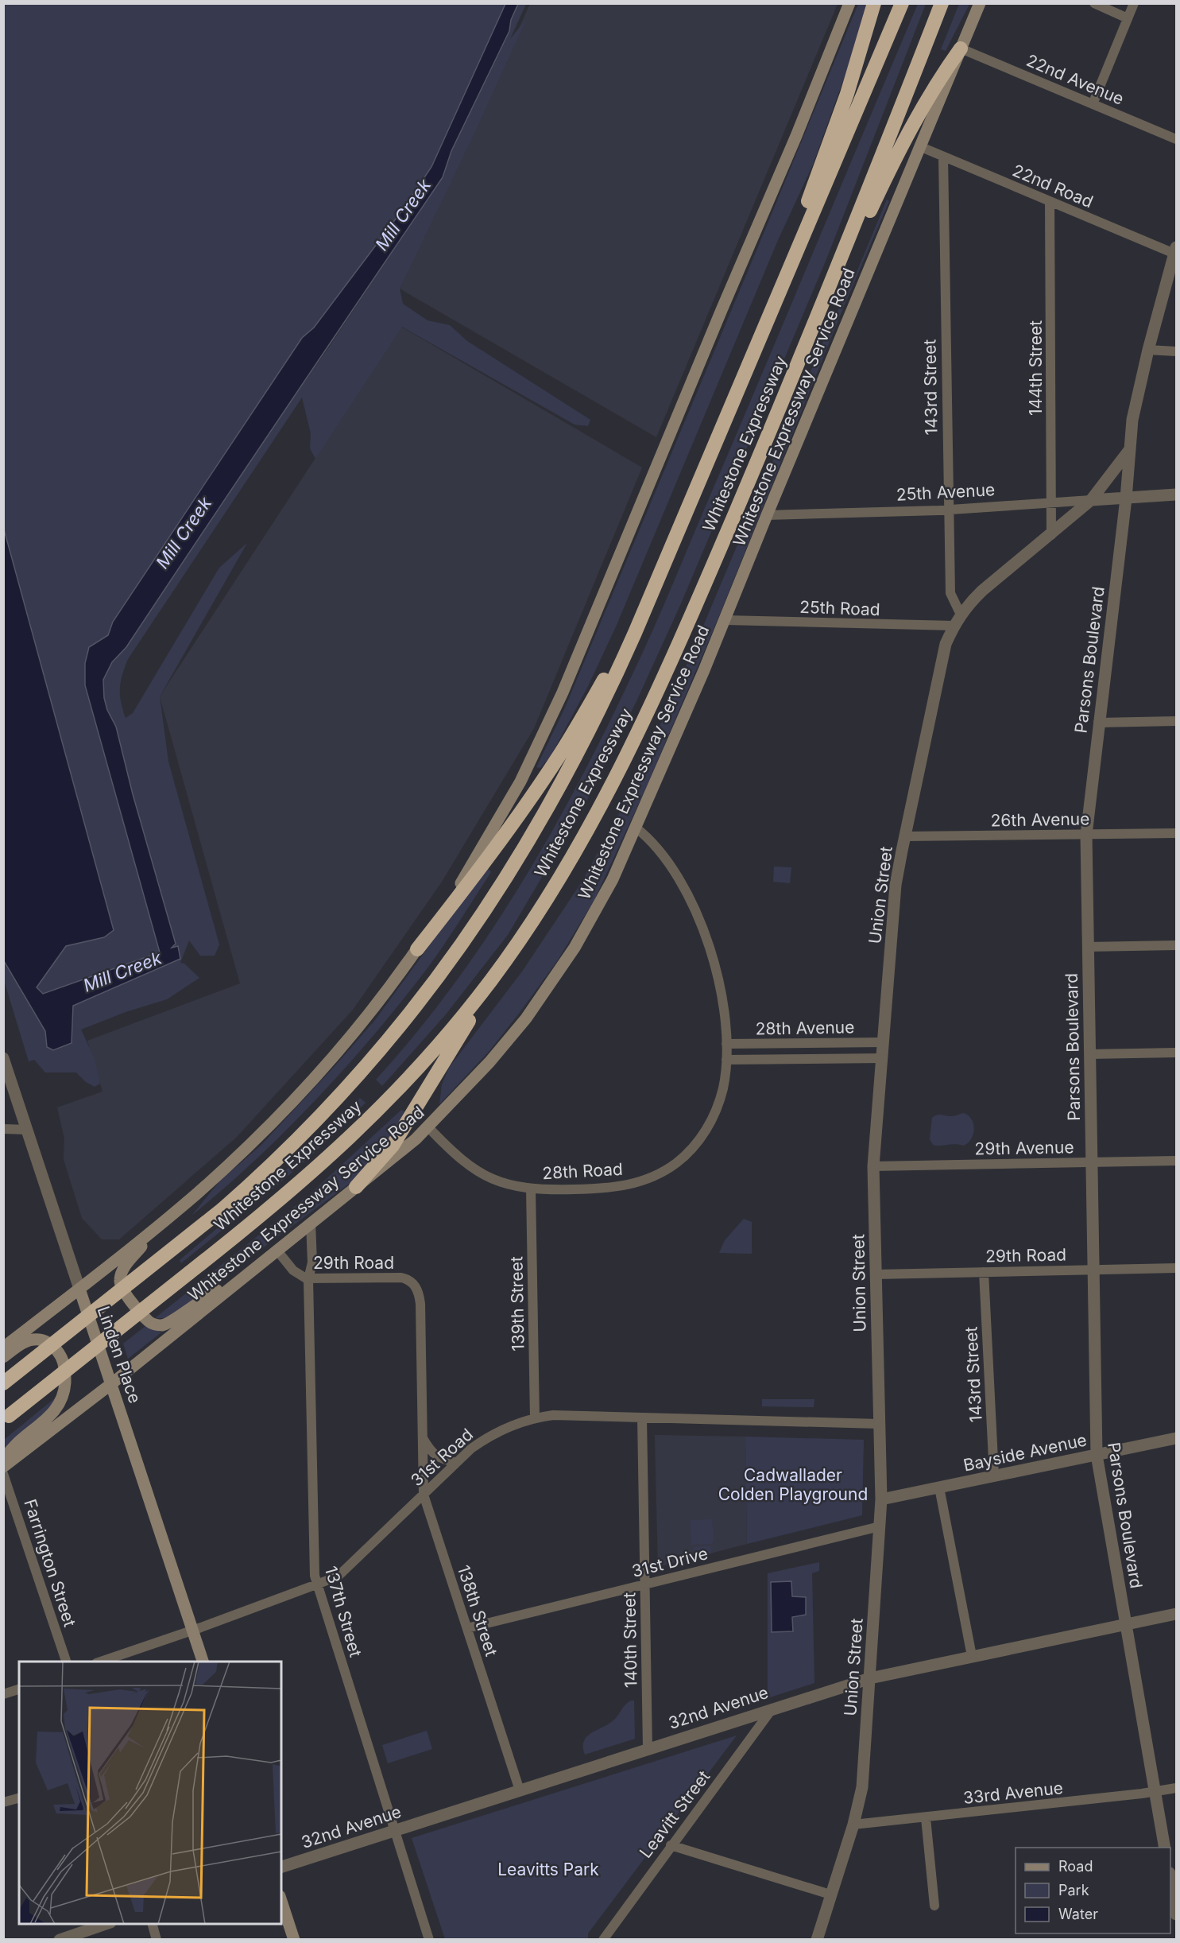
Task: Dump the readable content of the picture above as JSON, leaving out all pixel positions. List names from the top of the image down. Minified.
{"streets":{"highway":["Whitestone Expressway"],"main road":["Whitestone Expressway Service Road","Linden Place"],"street":["22nd Avenue","22nd Road","144th Street","143rd Street","25th Avenue","25th Road","Parsons Boulevard","26th Avenue","Union Street","28th Avenue","29th Avenue","28th Road","29th Road","139th Street","Bayside Avenue","31st Road","31st Drive","Farrington Street","138th Street","137th Street","140th Street","32nd Avenue","33rd Avenue","Leavitt Street"]},"crossings":[["22nd Avenue","Whitestone Expressway Service Road"],["22nd Road","144th Street"],["22nd Road","143rd Street"],["22nd Road","Whitestone Expressway Service Road"],["22nd Road","Parsons Boulevard"],["144th Street","25th Avenue"],["144th Street","Union Street"],["143rd Street","25th Avenue"],["143rd Street","Union Street"],["143rd Street","29th Road"],["143rd Street","Bayside Avenue"],["Whitestone Expressway Service Road","25th Avenue"],["Whitestone Expressway Service Road","25th Road"],["Whitestone Expressway Service Road","28th Road"],["Whitestone Expressway Service Road","29th Road"],["Whitestone Expressway Service Road","Linden Place"],["Whitestone Expressway Service Road","137th Street"],["25th Avenue","Parsons Boulevard"],["25th Avenue","Union Street"],["25th Road","Union Street"],["Parsons Boulevard","26th Avenue"],["Parsons Boulevard","Union Street"],["Parsons Boulevard","29th Avenue"],["Parsons Boulevard","29th Road"],["Parsons Boulevard","Bayside Avenue"],["Parsons Boulevard","32nd Avenue"],["Parsons Boulevard","33rd Avenue"],["26th Avenue","Union Street"],["Union Street","28th Avenue"],["Union Street","29th Avenue"],["Union Street","29th Road"],["Union Street","Bayside Avenue"],["Union Street","31st Road"],["Union Street","31st Drive"],["Union Street","32nd Avenue"],["Union Street","33rd Avenue"],["28th Avenue","28th Road"],["28th Road","139th Street"],["29th Road","138th Street"],["29th Road","137th Street"],["139th Street","31st Road"],["Linden Place","31st Road"],["31st Road","138th Street"],["31st Road","137th Street"],["31st Road","140th Street"],["31st Drive","138th Street"],["31st Drive","140th Street"],["138th Street","32nd Avenue"],["137th Street","32nd Avenue"],["140th Street","32nd Avenue"],["32nd Avenue","Leavitt Street"]],"water":["Mill Creek"],"parks":["Cadwallader Colden Playground","Leavitts Park"],"legend":["Road","Park","Water"]}
